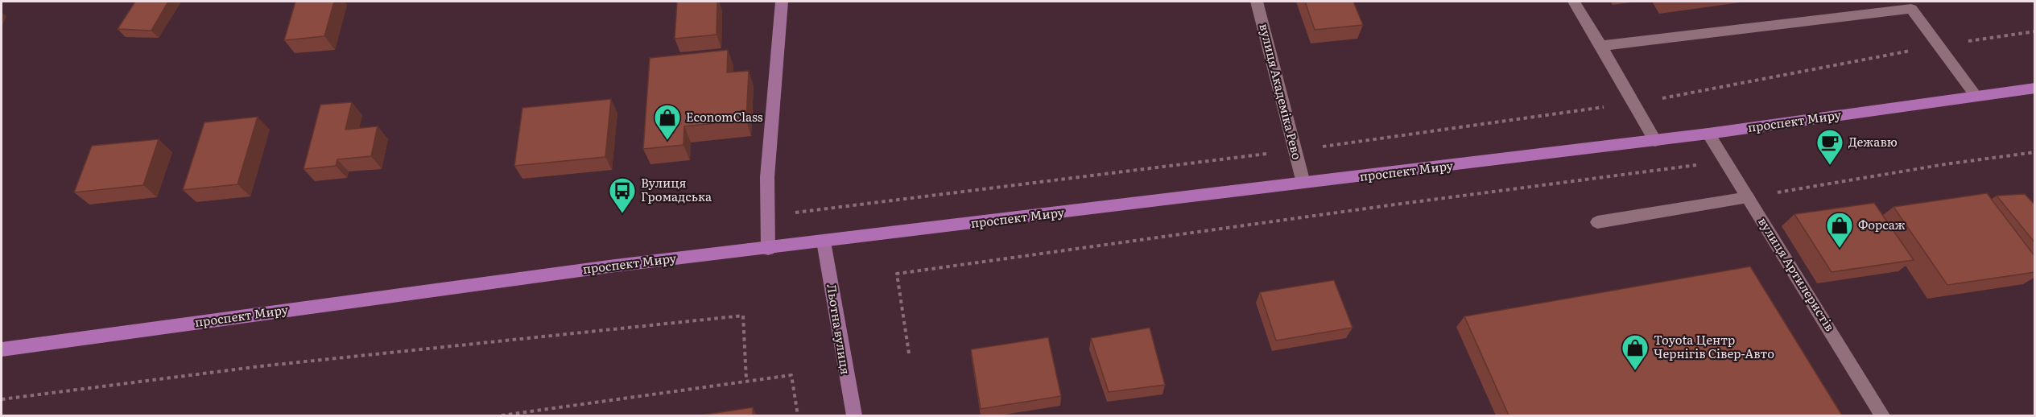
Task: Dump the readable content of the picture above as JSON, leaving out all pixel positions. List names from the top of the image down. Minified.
{"streets":{"main road":["проспект Миру"],"street":["вулиця Академіка Рево","вулиця Артилеристів","Льотна вулиця"]},"crossings":[["вулиця Академіка Рево","проспект Миру"],["проспект Миру","вулиця Артилеристів"],["проспект Миру","Льотна вулиця"]],"places":{"shop":["EconomClass","Форсаж","Toyota Центр Чернігів Сівер-Авто"],"cafe":["Дежавю"],"bus stop":["Вулиця Громадська"]}}
